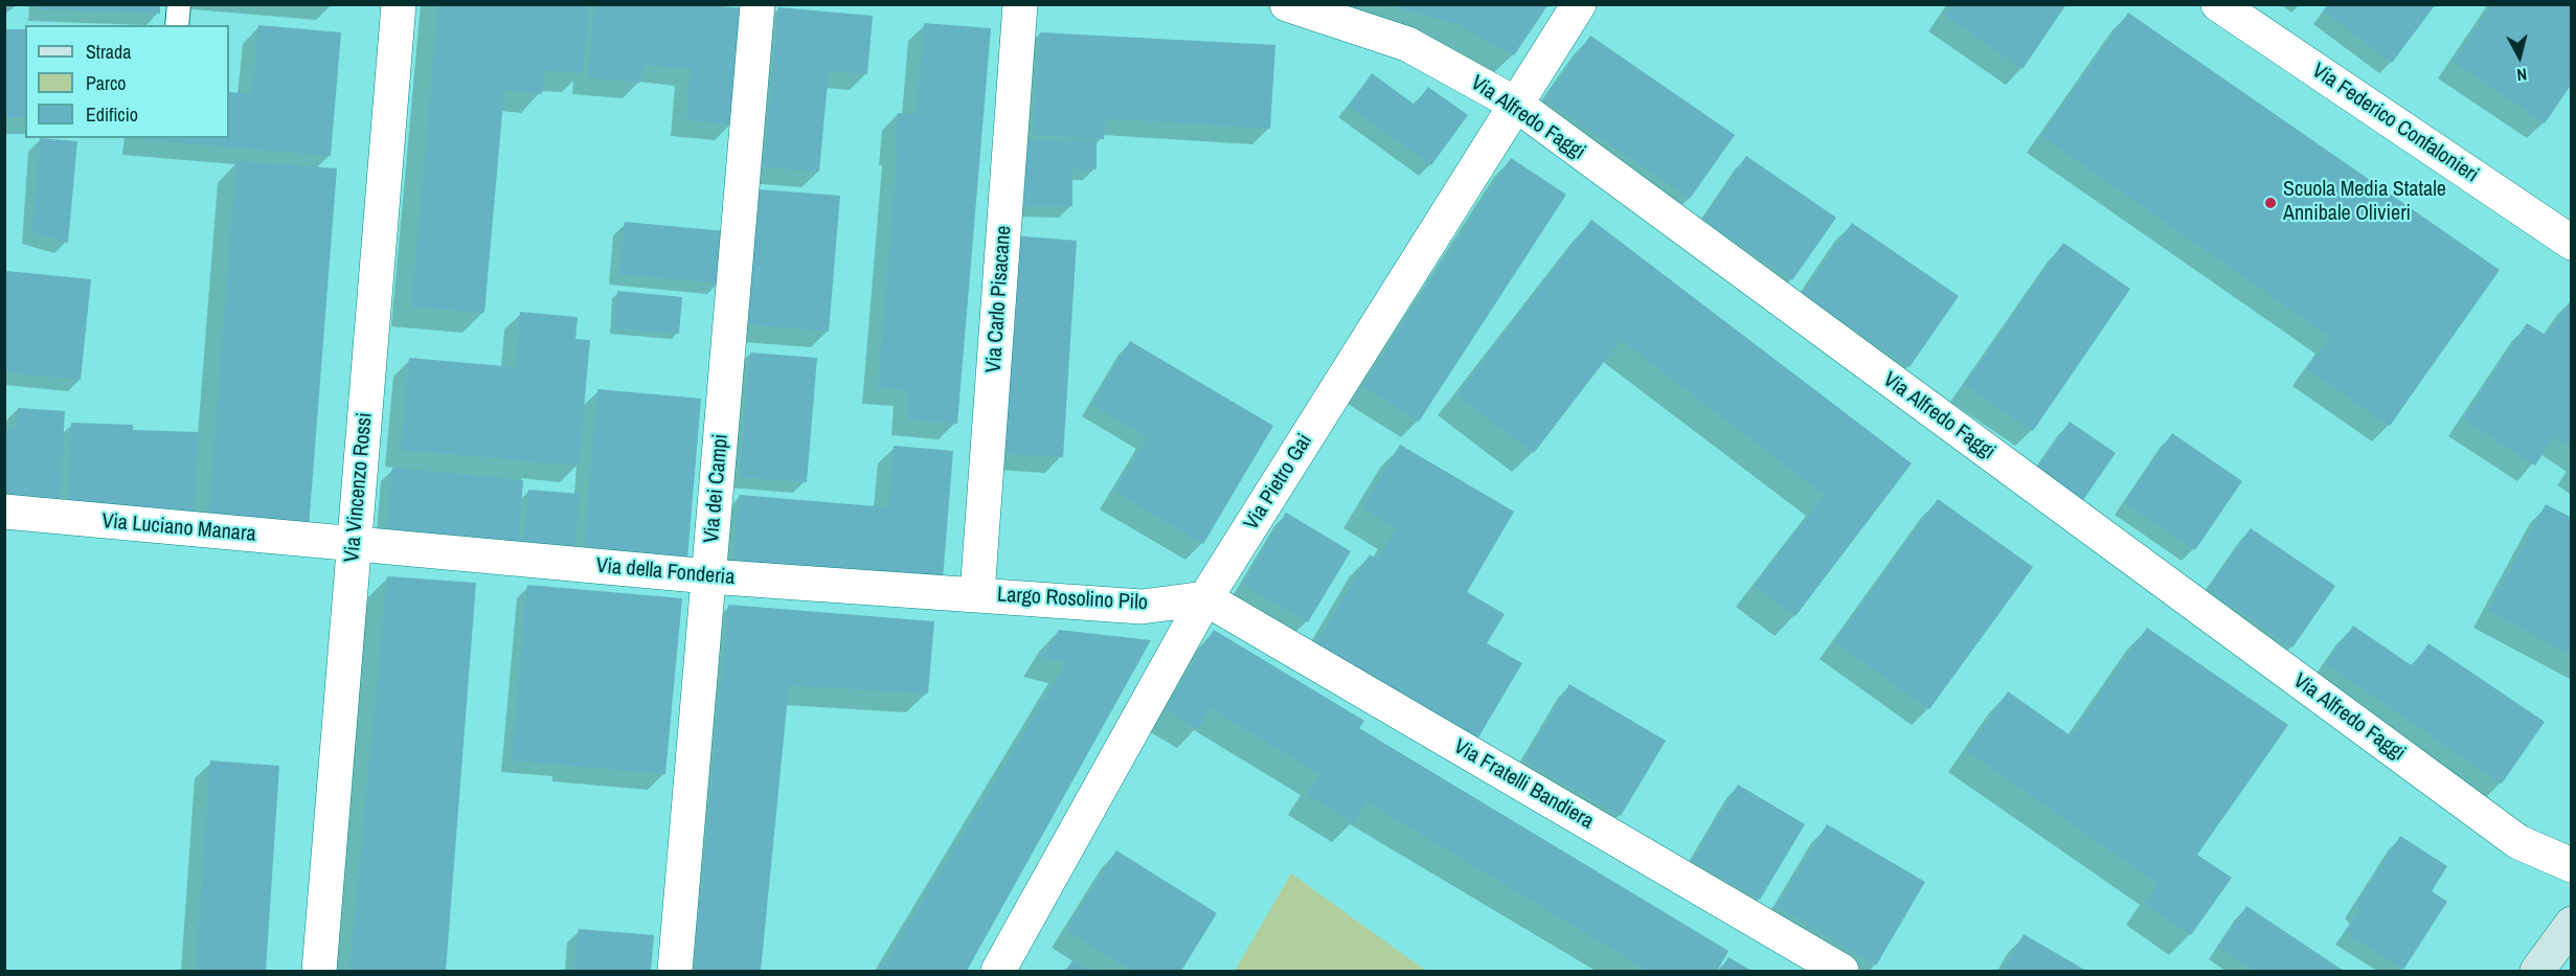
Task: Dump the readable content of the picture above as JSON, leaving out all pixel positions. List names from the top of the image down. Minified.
{"streets":{"street":["Via Alfredo Faggi","Via Federico Confalonieri","Via Carlo Pisacane","Via Pietro Gai","Via Vincenzo Rossi","Via dei Campi","Via Luciano Manara","Via della Fonderia","Largo Rosolino Pilo","Via Fratelli Bandiera"]},"crossings":[["Via Alfredo Faggi","Via Pietro Gai"],["Via Carlo Pisacane","Via della Fonderia"],["Via Carlo Pisacane","Largo Rosolino Pilo"],["Via Pietro Gai","Largo Rosolino Pilo"],["Via Pietro Gai","Via Fratelli Bandiera"],["Via Vincenzo Rossi","Via Luciano Manara"],["Via Vincenzo Rossi","Via della Fonderia"],["Via dei Campi","Via della Fonderia"],["Via Luciano Manara","Via della Fonderia"],["Via della Fonderia","Largo Rosolino Pilo"],["Largo Rosolino Pilo","Via Fratelli Bandiera"]],"places":["Scuola Media Statale Annibale Olivieri"],"legend":["Strada","Parco","Edificio"],"north":"bottom"}
